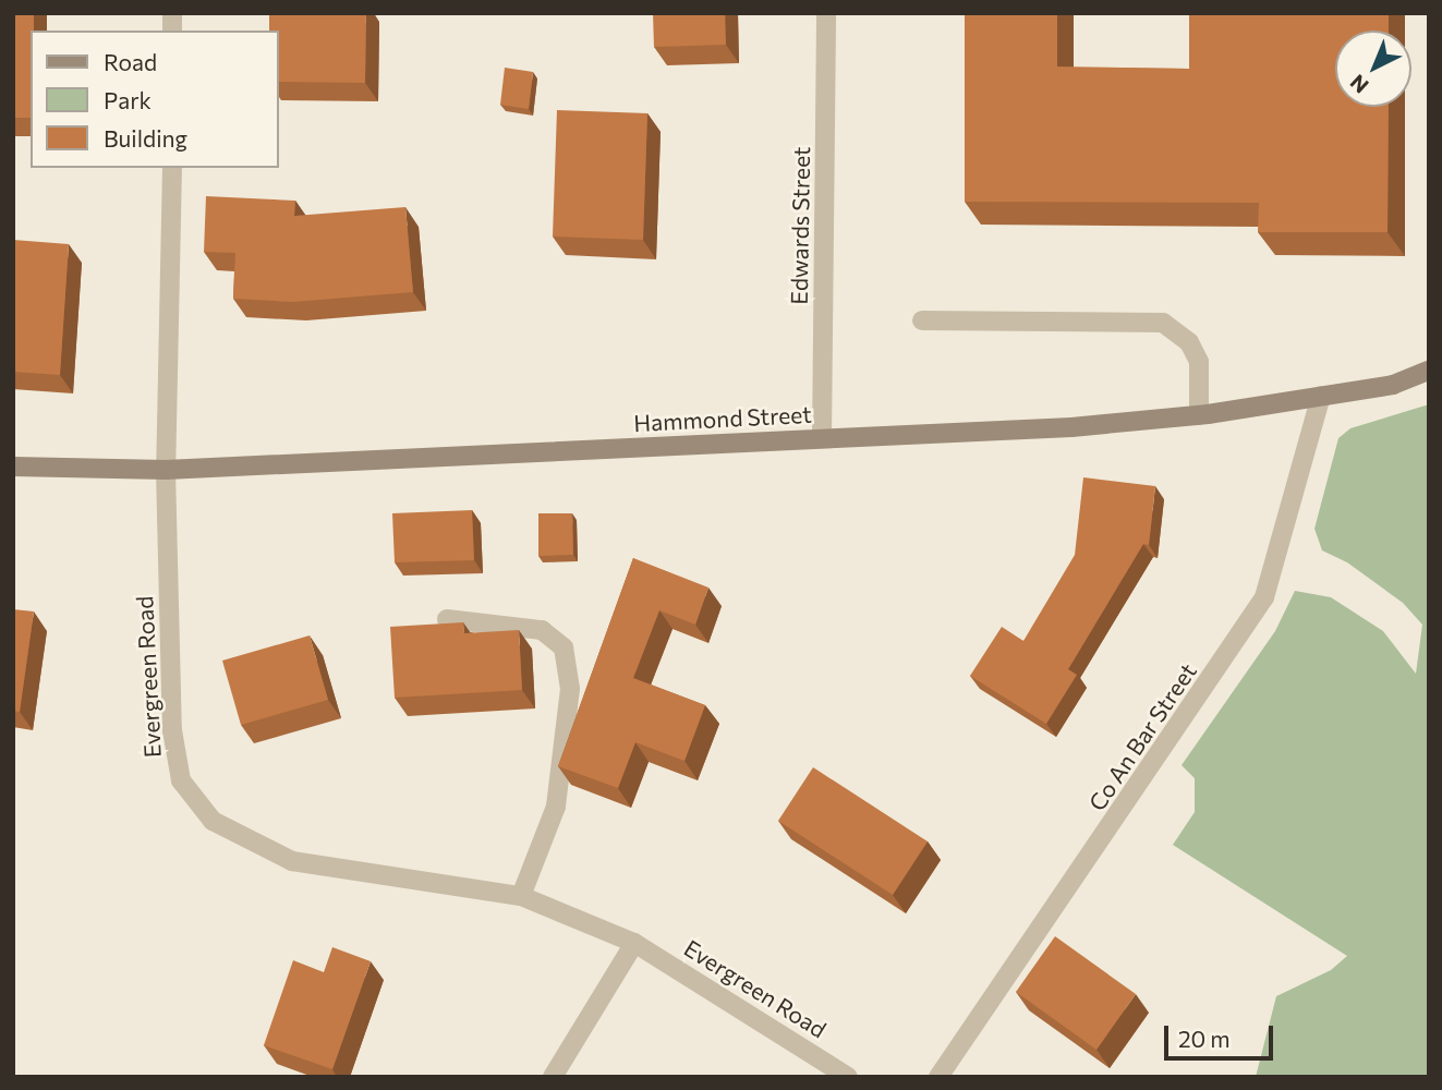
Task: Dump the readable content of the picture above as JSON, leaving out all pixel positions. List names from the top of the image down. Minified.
{"streets":{"street":["Edwards Street","Hammond Street","Evergreen Road","Co An Bar Street"]},"crossings":[["Edwards Street","Hammond Street"],["Hammond Street","Evergreen Road"],["Hammond Street","Co An Bar Street"]],"legend":["Road","Park","Building"],"scale_bar":"20 m","north":"bottom left"}
